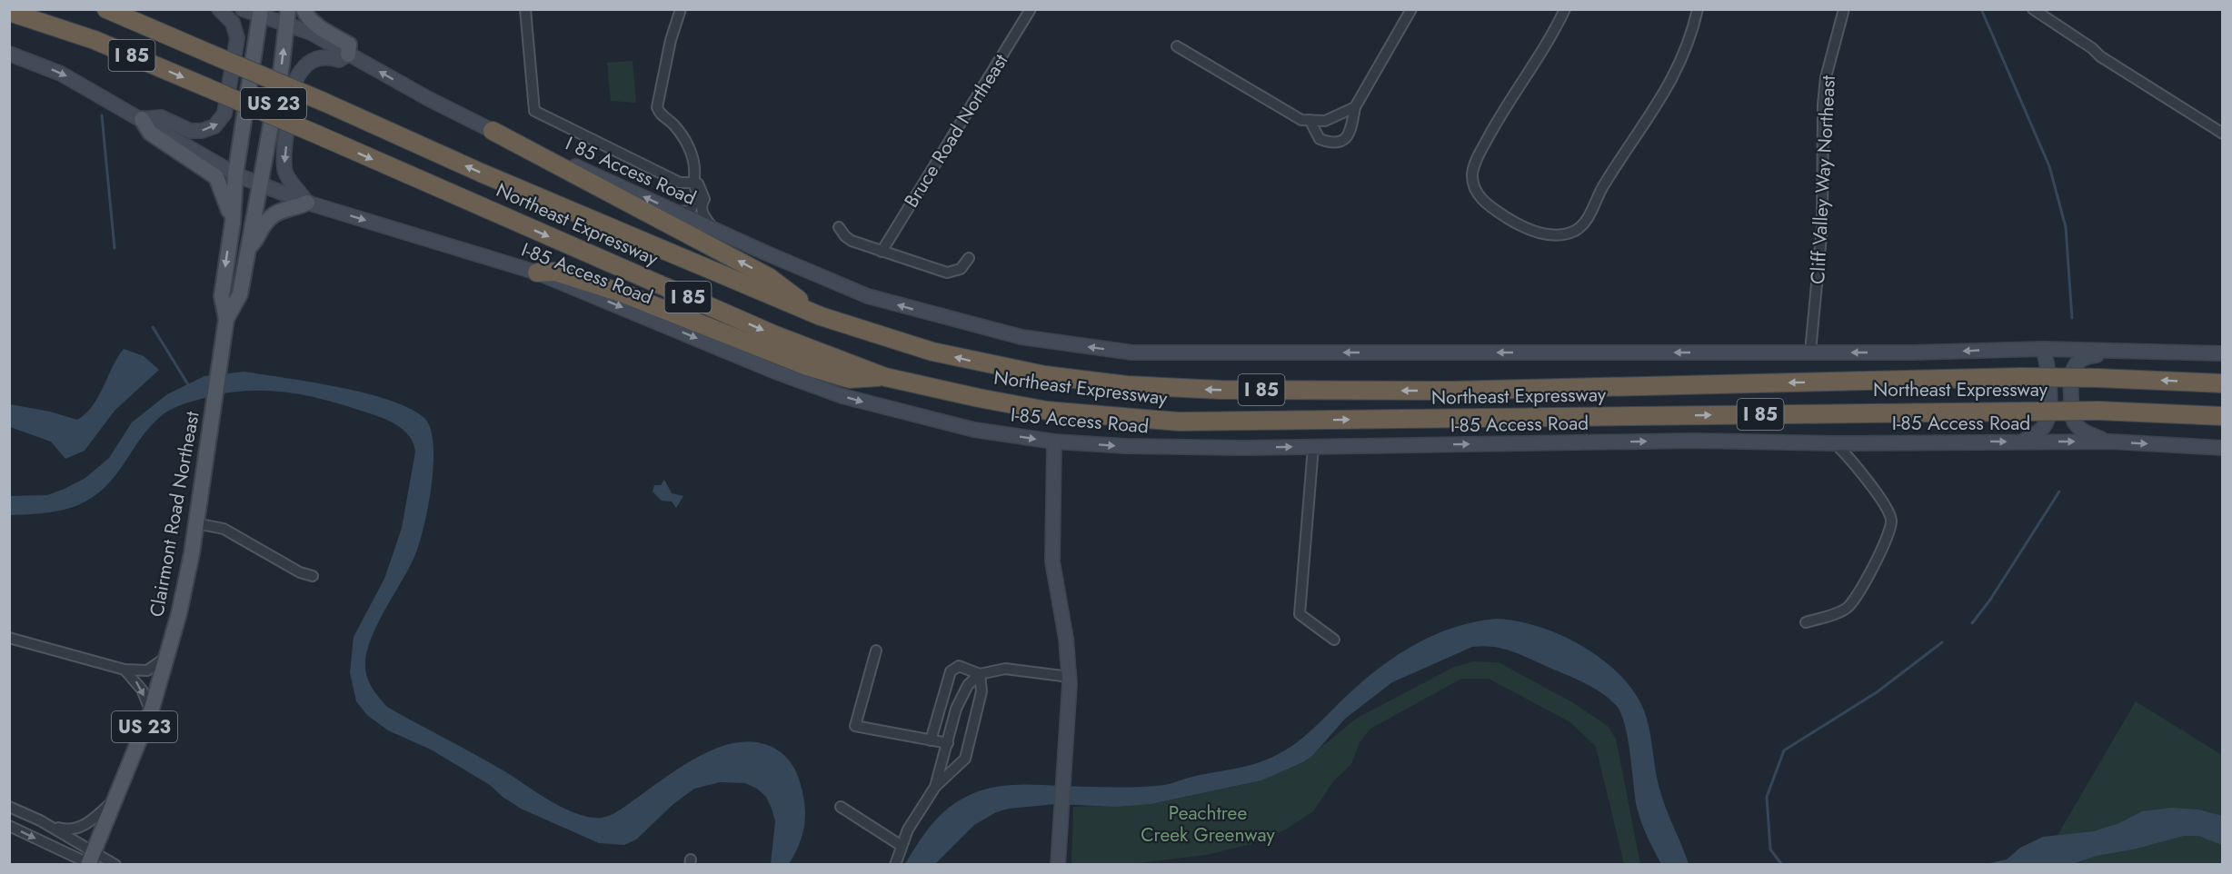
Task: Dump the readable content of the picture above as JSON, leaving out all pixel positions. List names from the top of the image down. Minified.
{"streets":{"highway":["I 85","Northeast Expressway"],"main road":["US 23","I 85 Access Road","I-85 Access Road","Clairmont Road Northeast"],"street":["Bruce Road Northeast","Cliff Valley Way Northeast"]},"crossings":[["I 85 Access Road","Cliff Valley Way Northeast"],["I-85 Access Road","Clairmont Road Northeast"]],"one_way":["I 85 Access Road","I-85 Access Road"],"parks":["Peachtree Creek Greenway"]}
